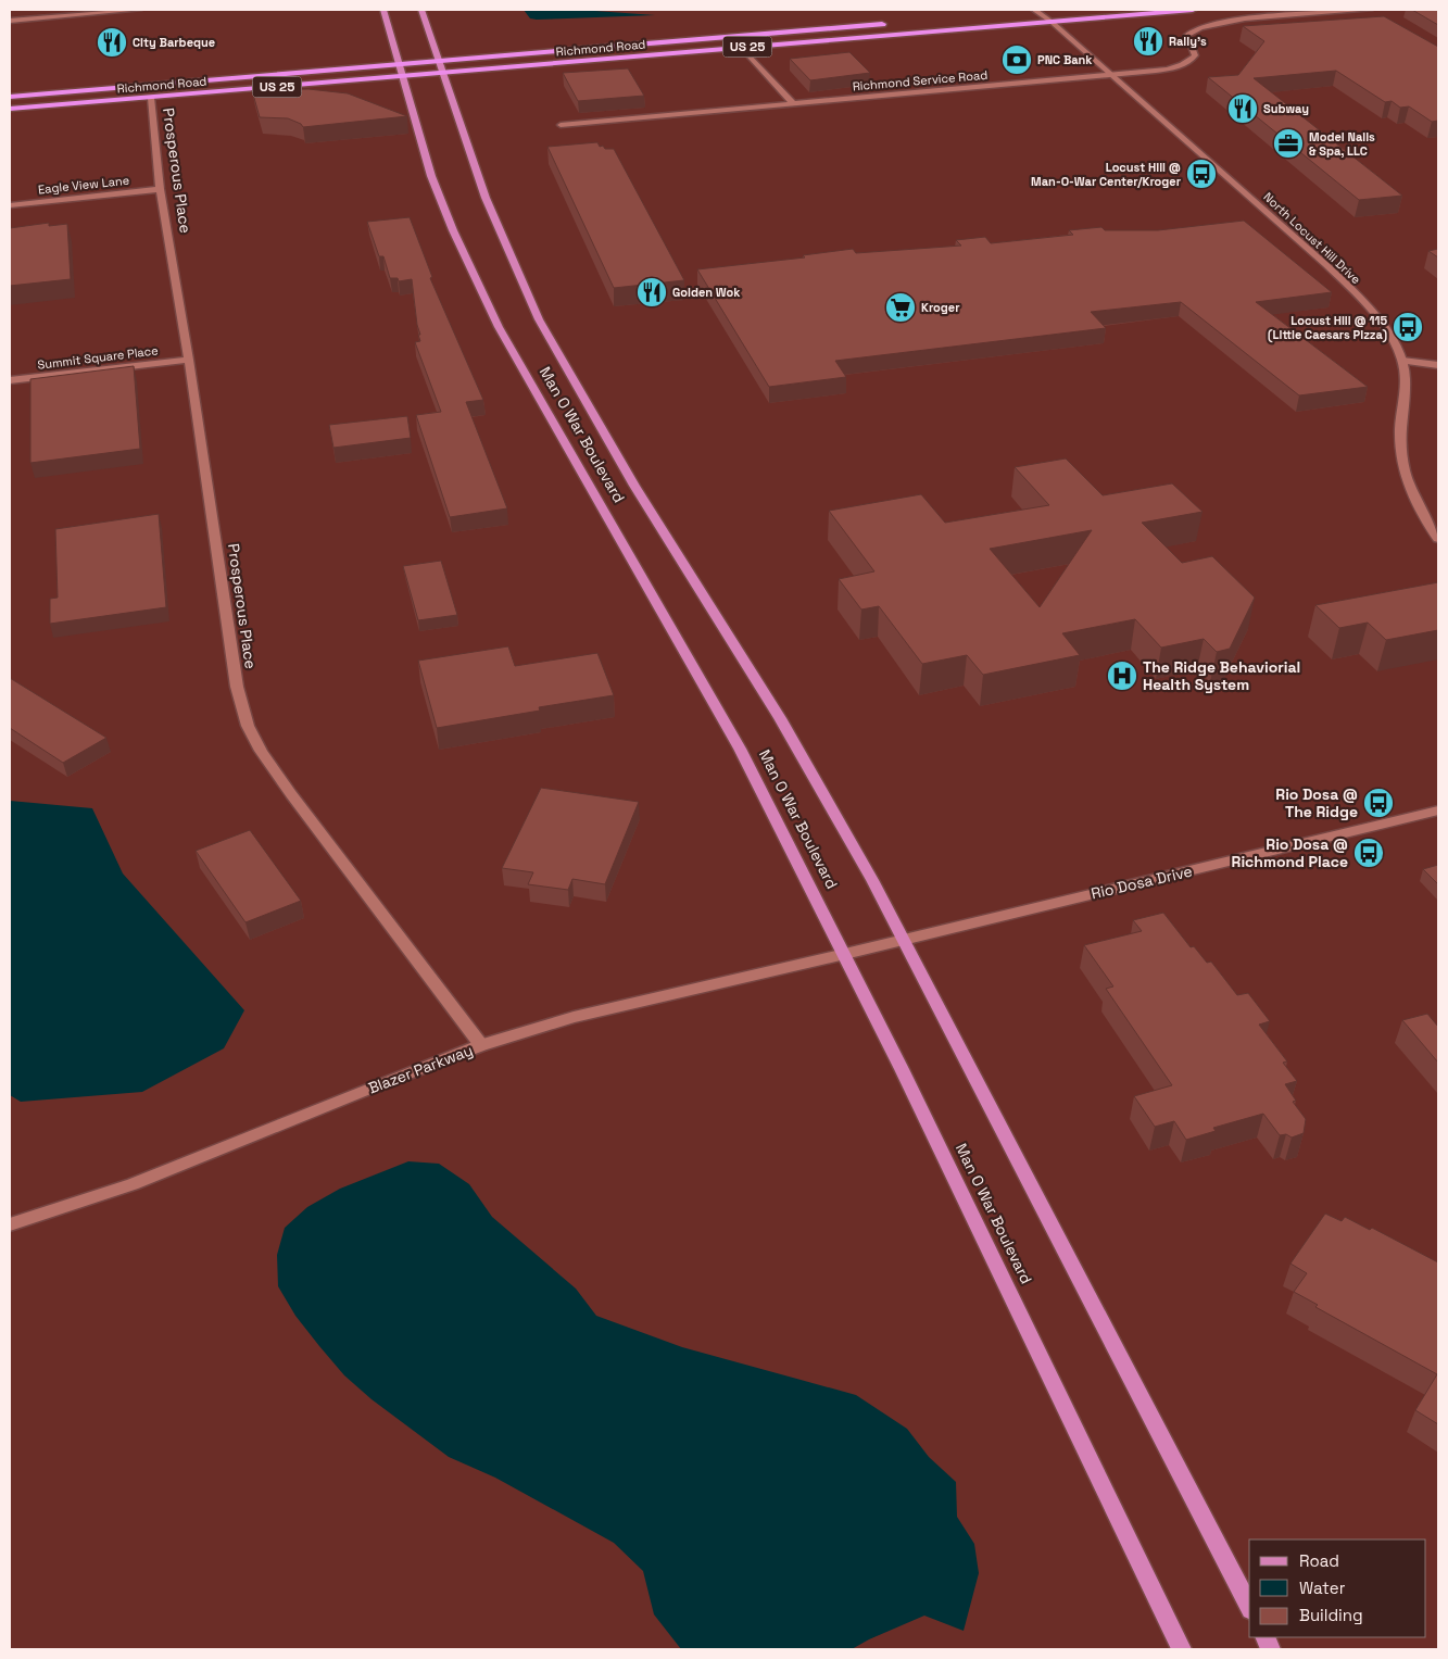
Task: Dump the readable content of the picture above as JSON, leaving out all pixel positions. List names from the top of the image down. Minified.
{"streets":{"highway":["US 25","Richmond Road"],"main road":["Man O War Boulevard"],"street":["Richmond Service Road","Prosperous Place","Eagle View Lane","North Locust Hill Drive","Summit Square Place","Rio Dosa Drive","Blazer Parkway"]},"crossings":[["Richmond Road","Prosperous Place"],["Richmond Road","North Locust Hill Drive"],["Richmond Road","Man O War Boulevard"],["Richmond Service Road","North Locust Hill Drive"],["Prosperous Place","Eagle View Lane"],["Prosperous Place","Summit Square Place"],["Prosperous Place","Blazer Parkway"],["Man O War Boulevard","Rio Dosa Drive"],["Man O War Boulevard","Blazer Parkway"],["Rio Dosa Drive","Blazer Parkway"]],"places":{"restaurant":["Rally's","City Barbeque","Subway","Golden Wok"],"bank":["PNC Bank"],"office":["Model Nails & Spa, LLC"],"bus stop":["Locust Hill @ Man-O-War Center/Kroger","Locust Hill @ 115 (Little Caesars Pizza)","Rio Dosa @ The Ridge","Rio Dosa @ Richmond Place"],"supermarket":["Kroger"],"hospital":["The Ridge Behaviorial Health System"]},"legend":["Road","Water","Building"]}
